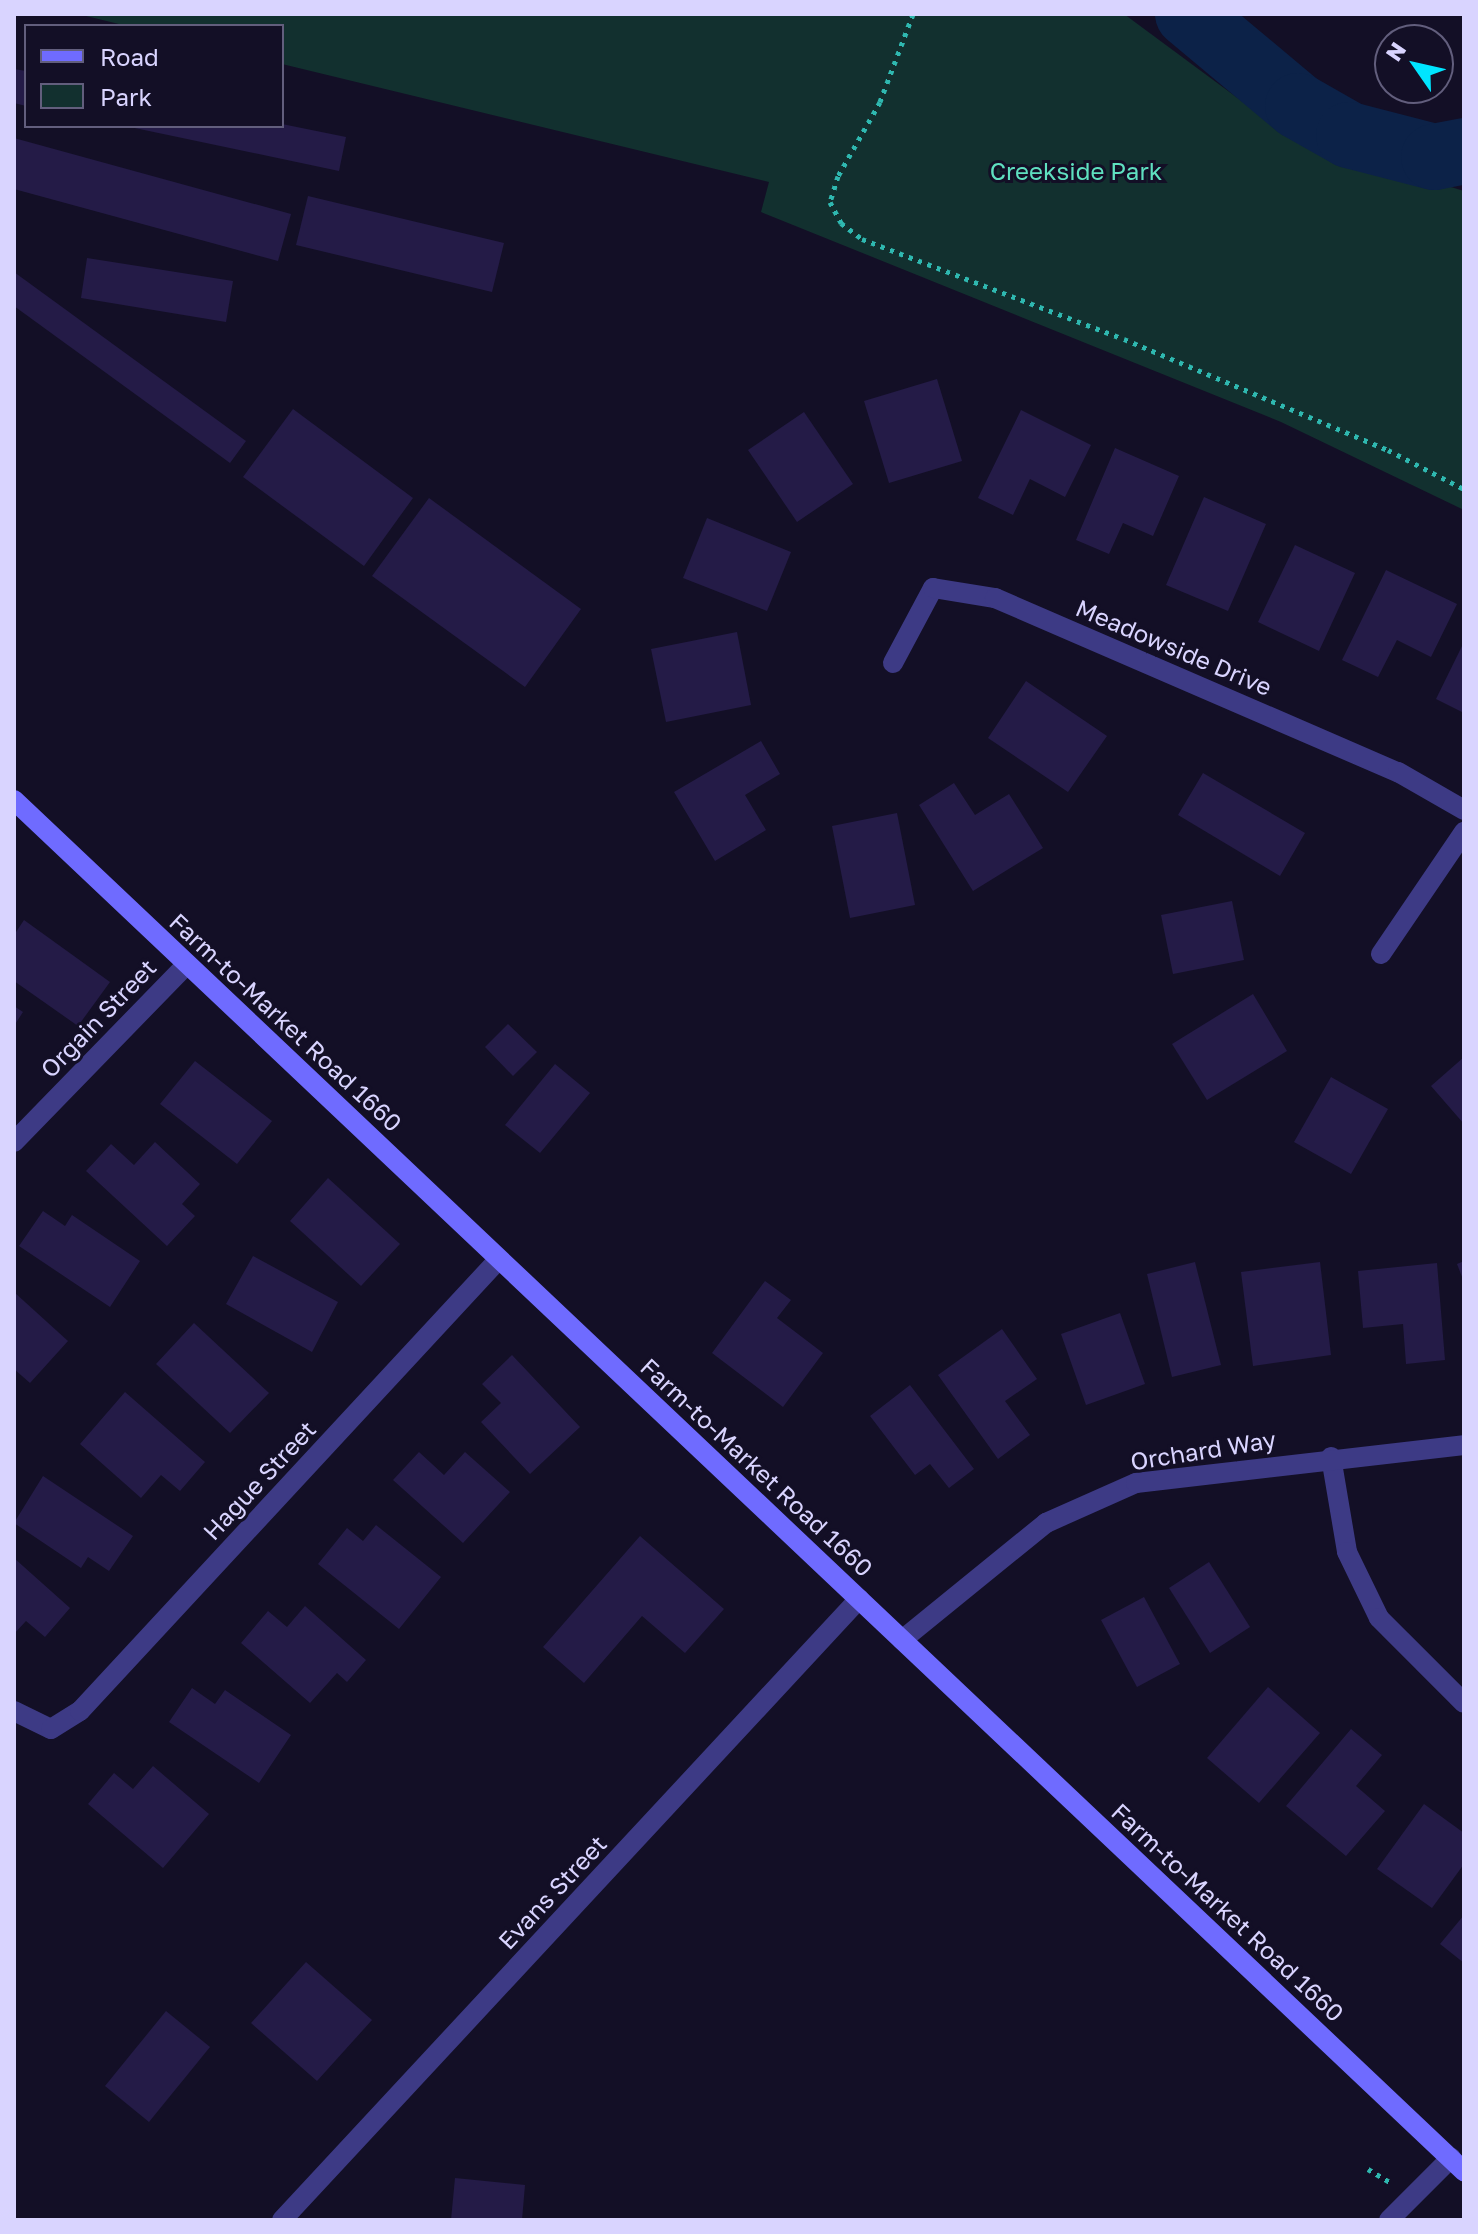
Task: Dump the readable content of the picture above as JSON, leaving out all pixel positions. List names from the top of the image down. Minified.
{"streets":{"main road":["Farm-to-Market Road 1660"],"street":["Meadowside Drive","Orgain Street","Orchard Way","Hague Street","Evans Street"]},"crossings":[["Orgain Street","Farm-to-Market Road 1660"],["Farm-to-Market Road 1660","Orchard Way"],["Farm-to-Market Road 1660","Hague Street"],["Farm-to-Market Road 1660","Evans Street"]],"parks":["Creekside Park"],"legend":["Road","Park"],"north":"top left"}
